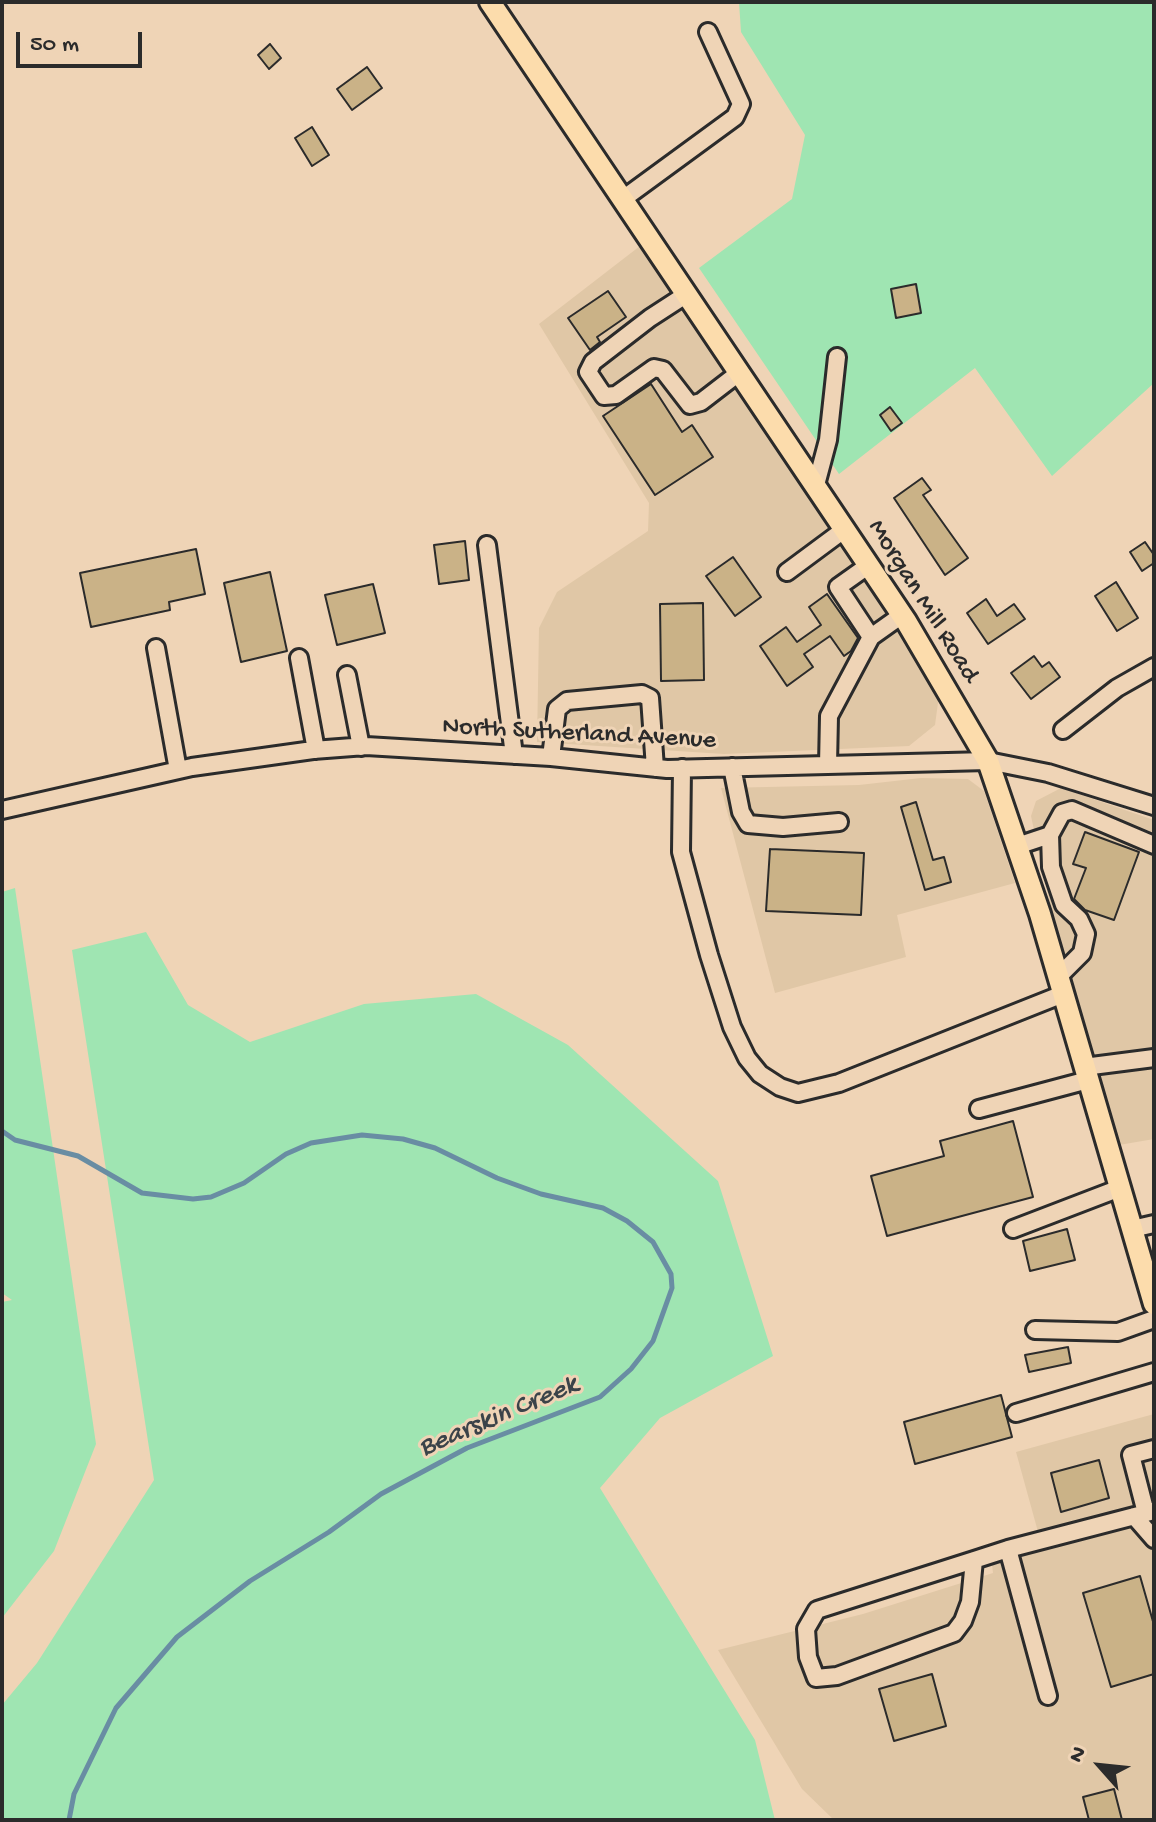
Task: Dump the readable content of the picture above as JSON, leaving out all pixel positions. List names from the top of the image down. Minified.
{"streets":{"main road":["Morgan Mill Road"],"street":["North Sutherland Avenue"]},"crossings":[["Morgan Mill Road","North Sutherland Avenue"]],"water":["Bearskin Creek"],"scale_bar":"50 m","north":"top left"}
